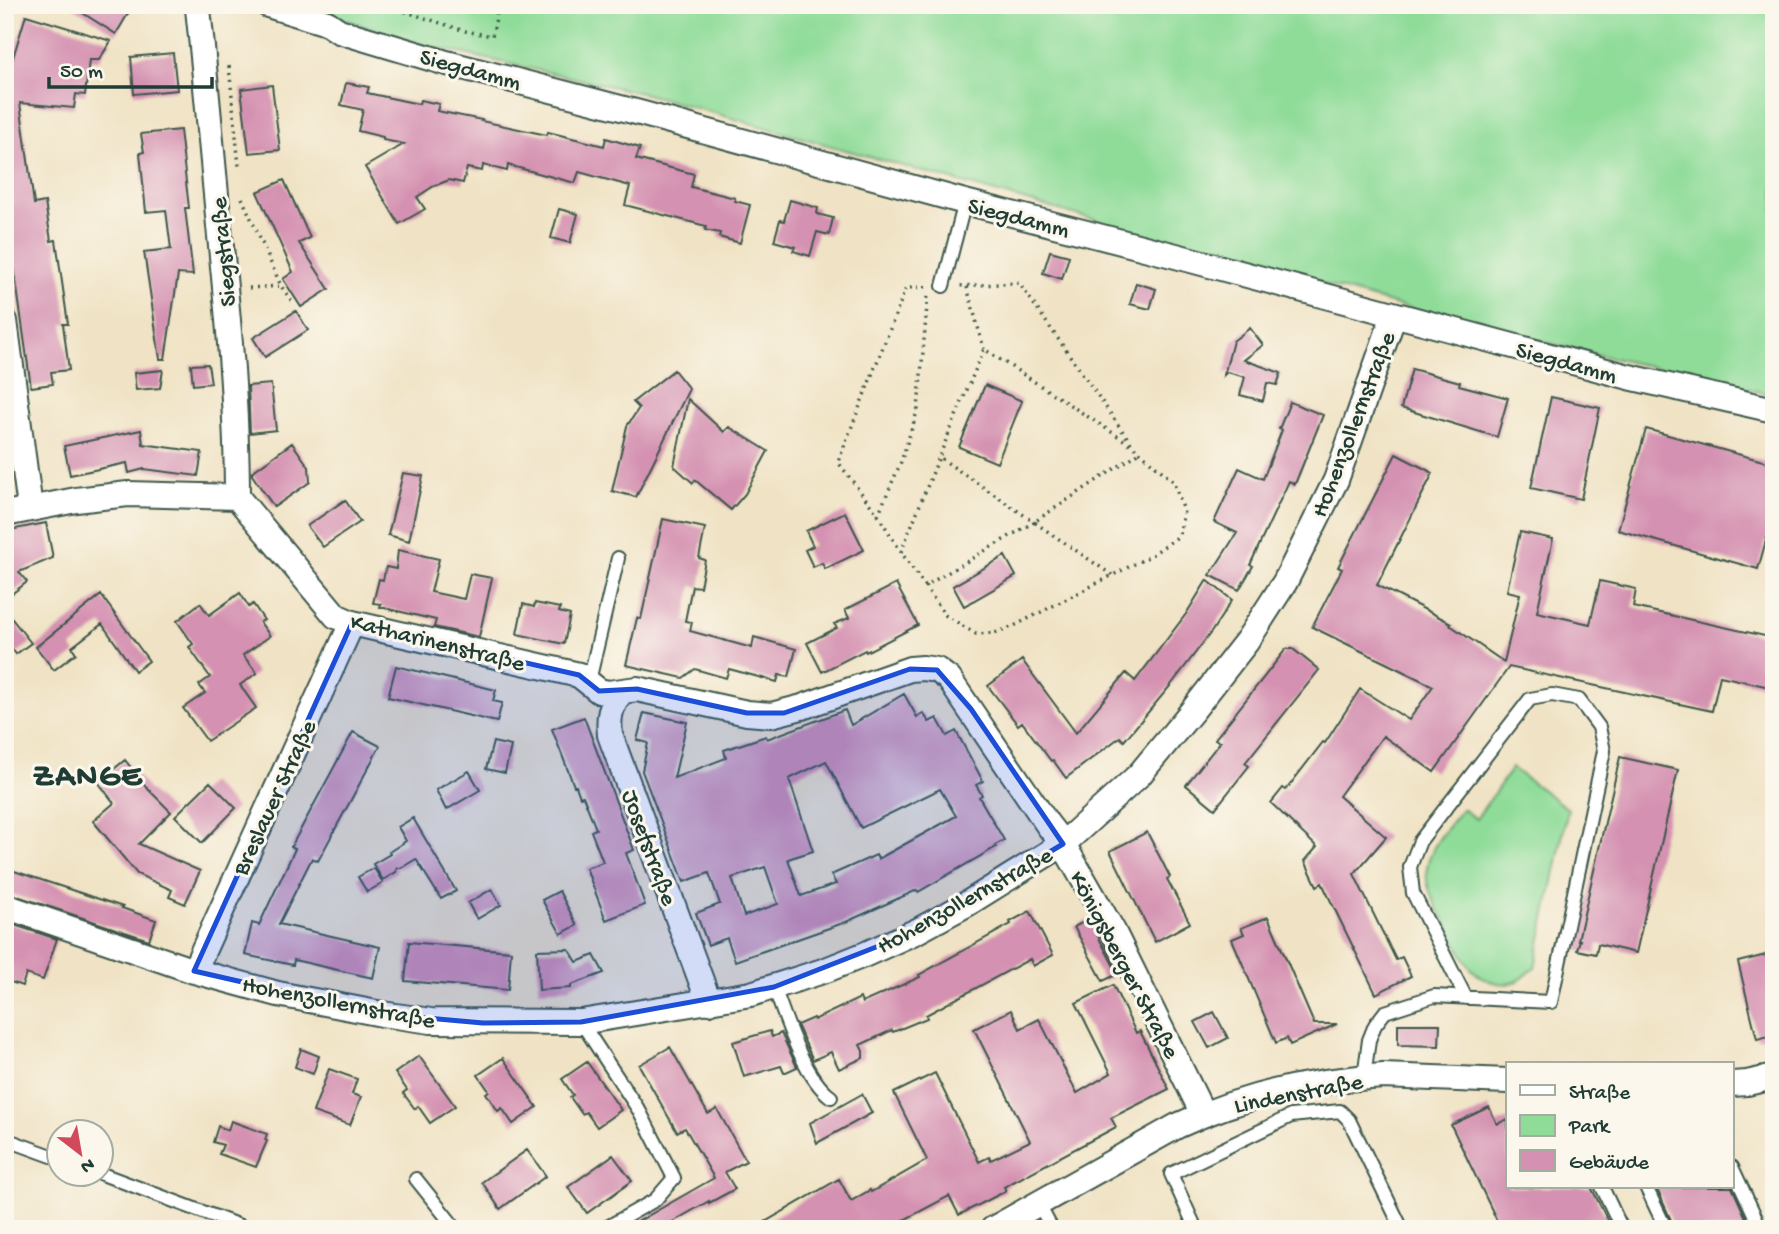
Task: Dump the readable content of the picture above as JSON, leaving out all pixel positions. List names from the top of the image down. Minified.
{"streets":{"street":["Siegdamm","Siegstraße","Hohenzollernstraße","Katharinenstraße","Breslauer Straße","Josefstraße","Königsberger Straße","Lindenstraße"]},"crossings":[["Siegdamm","Hohenzollernstraße"],["Siegstraße","Katharinenstraße"],["Hohenzollernstraße","Breslauer Straße"],["Hohenzollernstraße","Josefstraße"],["Hohenzollernstraße","Königsberger Straße"],["Katharinenstraße","Breslauer Straße"],["Katharinenstraße","Josefstraße"],["Katharinenstraße","Königsberger Straße"],["Königsberger Straße","Lindenstraße"]],"districts":["ZANGE"],"legend":["Straße","Park","Gebäude"],"scale_bar":"50 m","north":"bottom right"}
